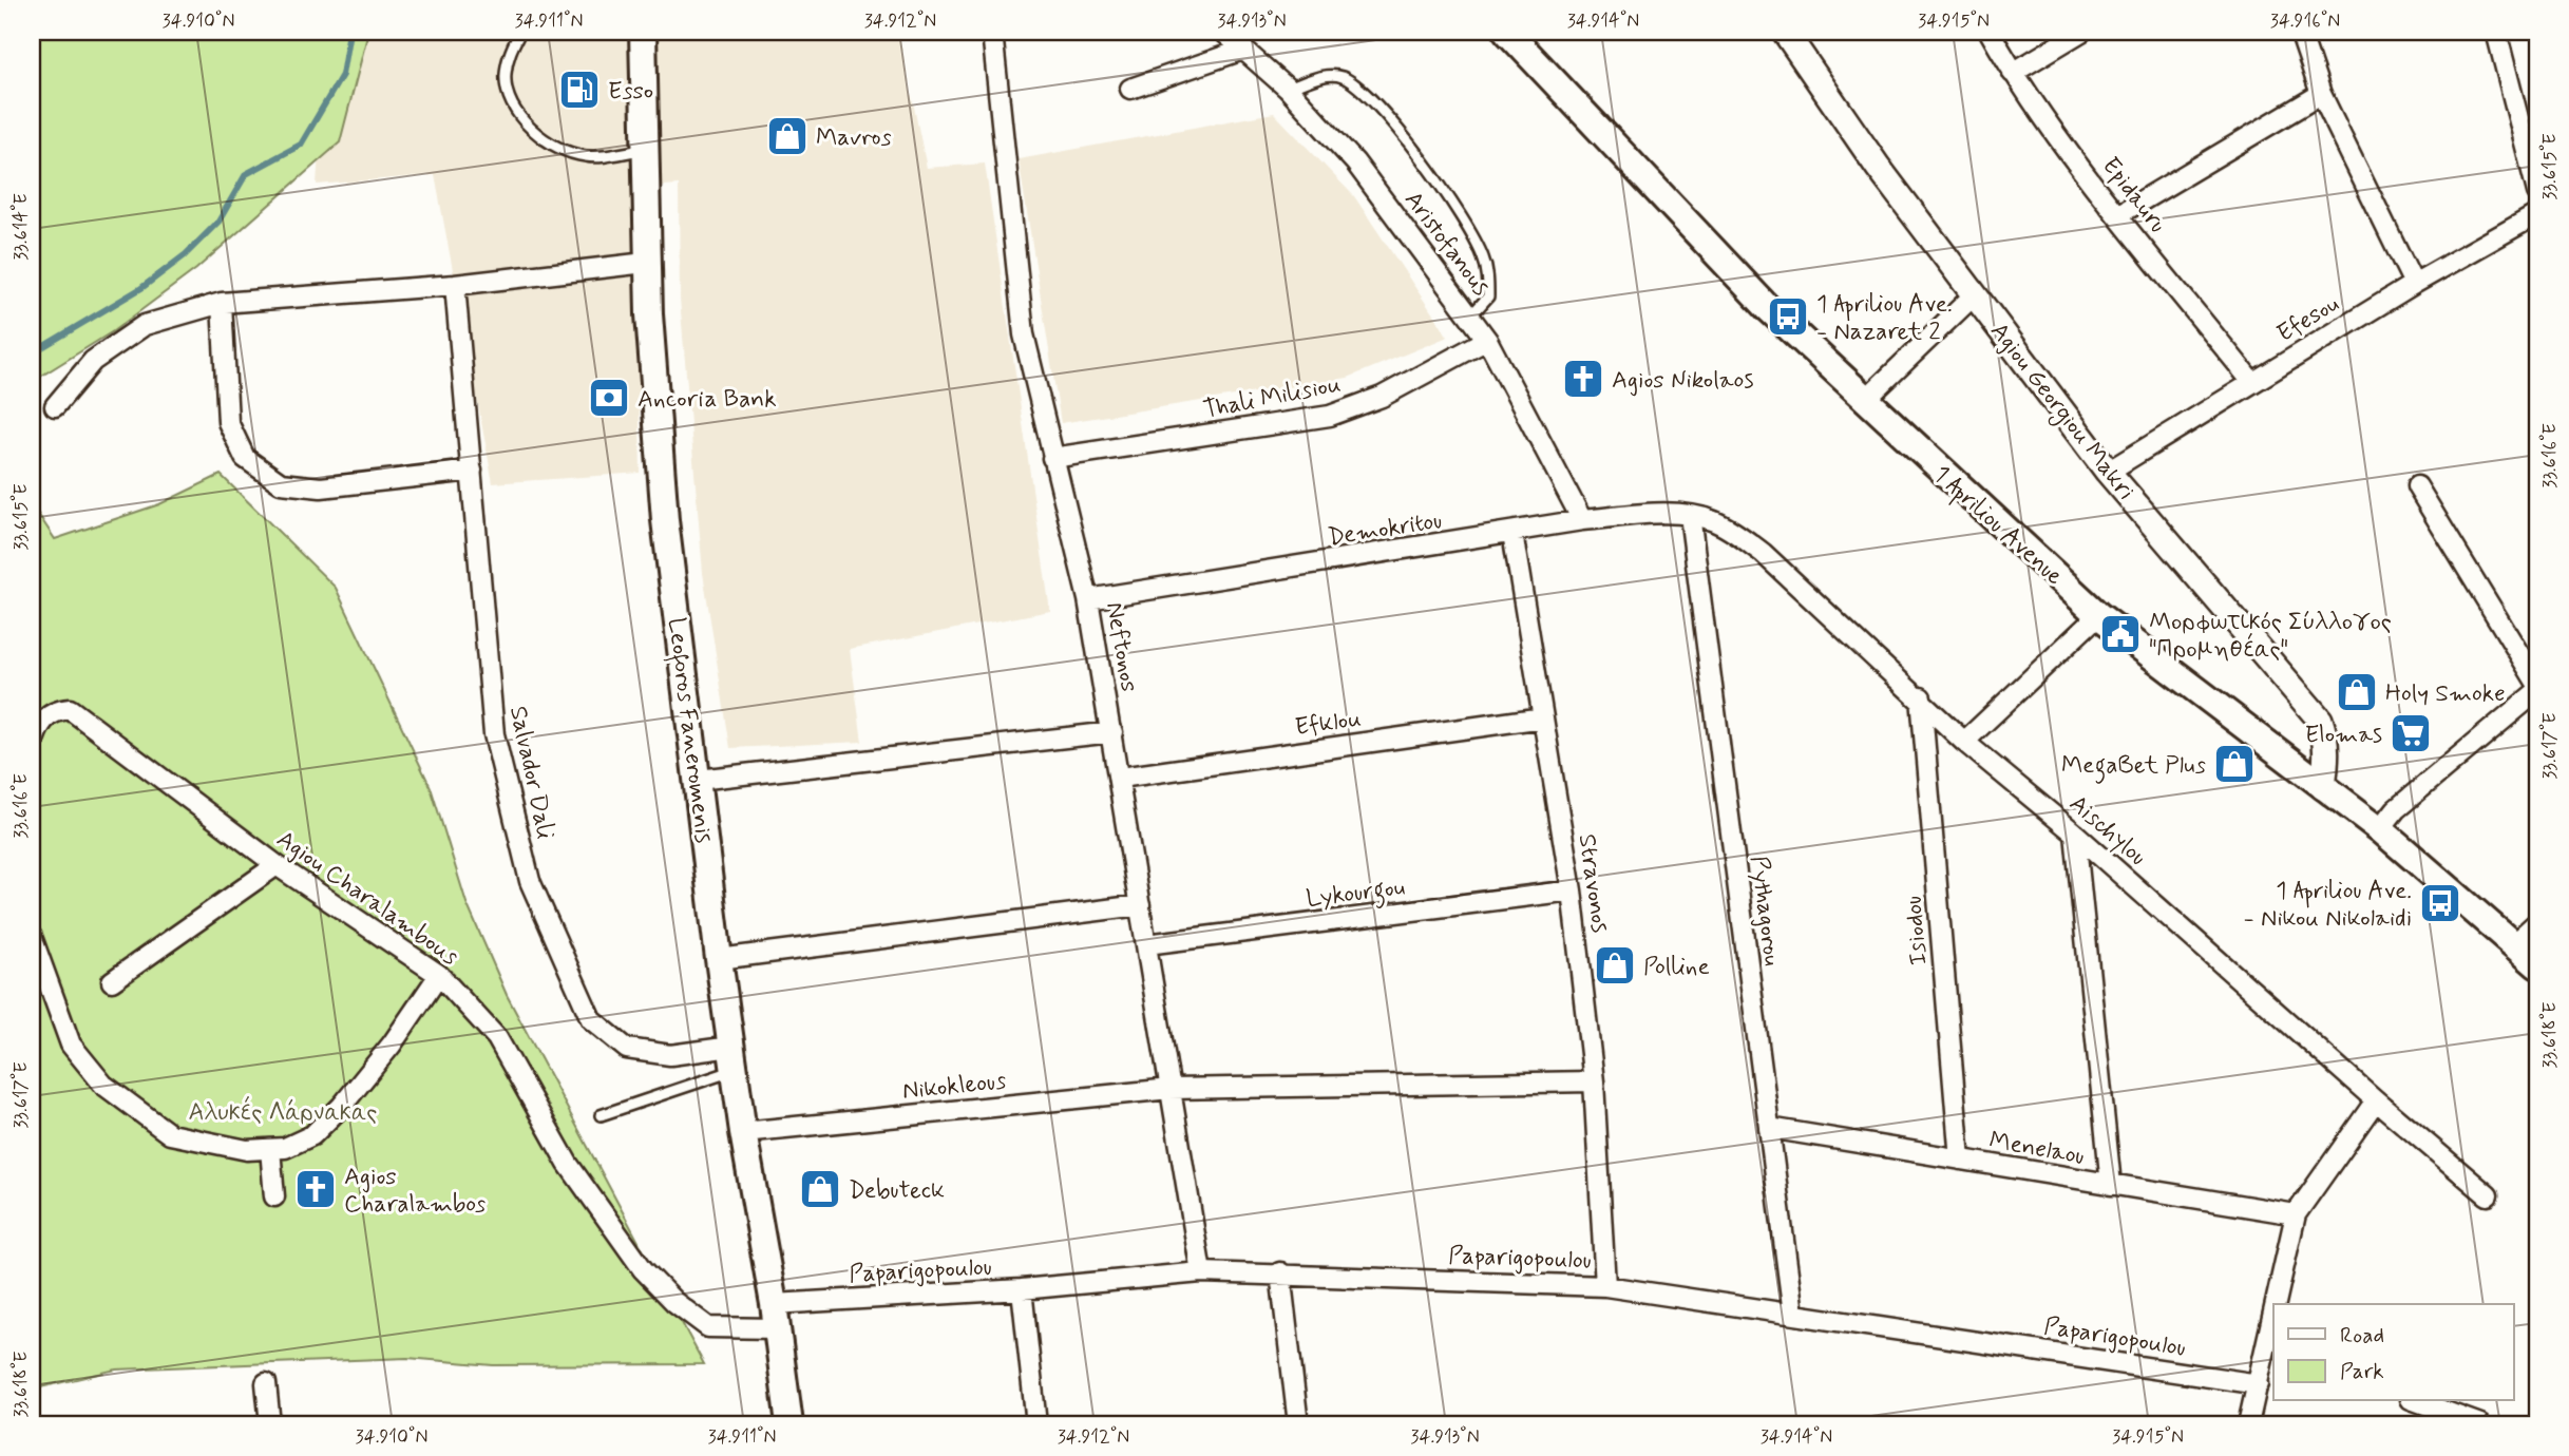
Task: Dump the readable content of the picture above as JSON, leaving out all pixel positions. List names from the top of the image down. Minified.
{"streets":{"main road":["1 Apriliou Avenue","Leoforos Faneromenis"],"street":["Epidauru","Aristofanous","Efesou","Thali Milisiou","Agiou Georgiou Makri","Demokritou","Neftonos","Efklou","Salvador Dali","Aischylou","Stravonos","Lykourgou","Agiou Charalambous","Pythagorou","Isiodou","Nikokleous","Menelaou","Paparigopoulou"]},"crossings":[["Epidauru","Efesou"],["Aristofanous","Thali Milisiou"],["Aristofanous","Demokritou"],["Efesou","Agiou Georgiou Makri"],["Thali Milisiou","Neftonos"],["Agiou Georgiou Makri","1 Apriliou Avenue"],["Demokritou","Neftonos"],["Demokritou","Aischylou"],["Demokritou","Stravonos"],["Demokritou","Pythagorou"],["Neftonos","Efklou"],["Neftonos","Lykourgou"],["Neftonos","Nikokleous"],["Neftonos","Paparigopoulou"],["Efklou","Stravonos"],["Leoforos Faneromenis","Salvador Dali"],["Leoforos Faneromenis","Agiou Charalambous"],["Leoforos Faneromenis","Nikokleous"],["Leoforos Faneromenis","Paparigopoulou"],["Aischylou","Pythagorou"],["Aischylou","Isiodou"],["Stravonos","Lykourgou"],["Stravonos","Nikokleous"],["Stravonos","Paparigopoulou"],["Agiou Charalambous","Paparigopoulou"],["Pythagorou","Menelaou"],["Pythagorou","Paparigopoulou"],["Isiodou","Menelaou"]],"parks":["Αλυκές Λάρνακας"],"places":{"fuel station":["Esso"],"shop":["Mavros","Holy Smoke","MegaBet Plus","Polline","Debuteck"],"bus stop":["1 Apriliou Ave. - Nazaret 2","1 Apriliou Ave. - Nikou Nikolaidi"],"church":["Agios Nikolaos","Agios Charalambos"],"bank":["Ancoria Bank"],"public building":["Μορφωτικός Σύλλογος \"Προμηθέας\""],"supermarket":["Elomas"]},"legend":["Road","Park"],"coordinates":["34.910°N","34.911°N","34.912°N","34.913°N","34.914°N","34.915°N","34.916°N","33.615°E","33.614°E","33.616°E","33.617°E","33.618°E"]}
